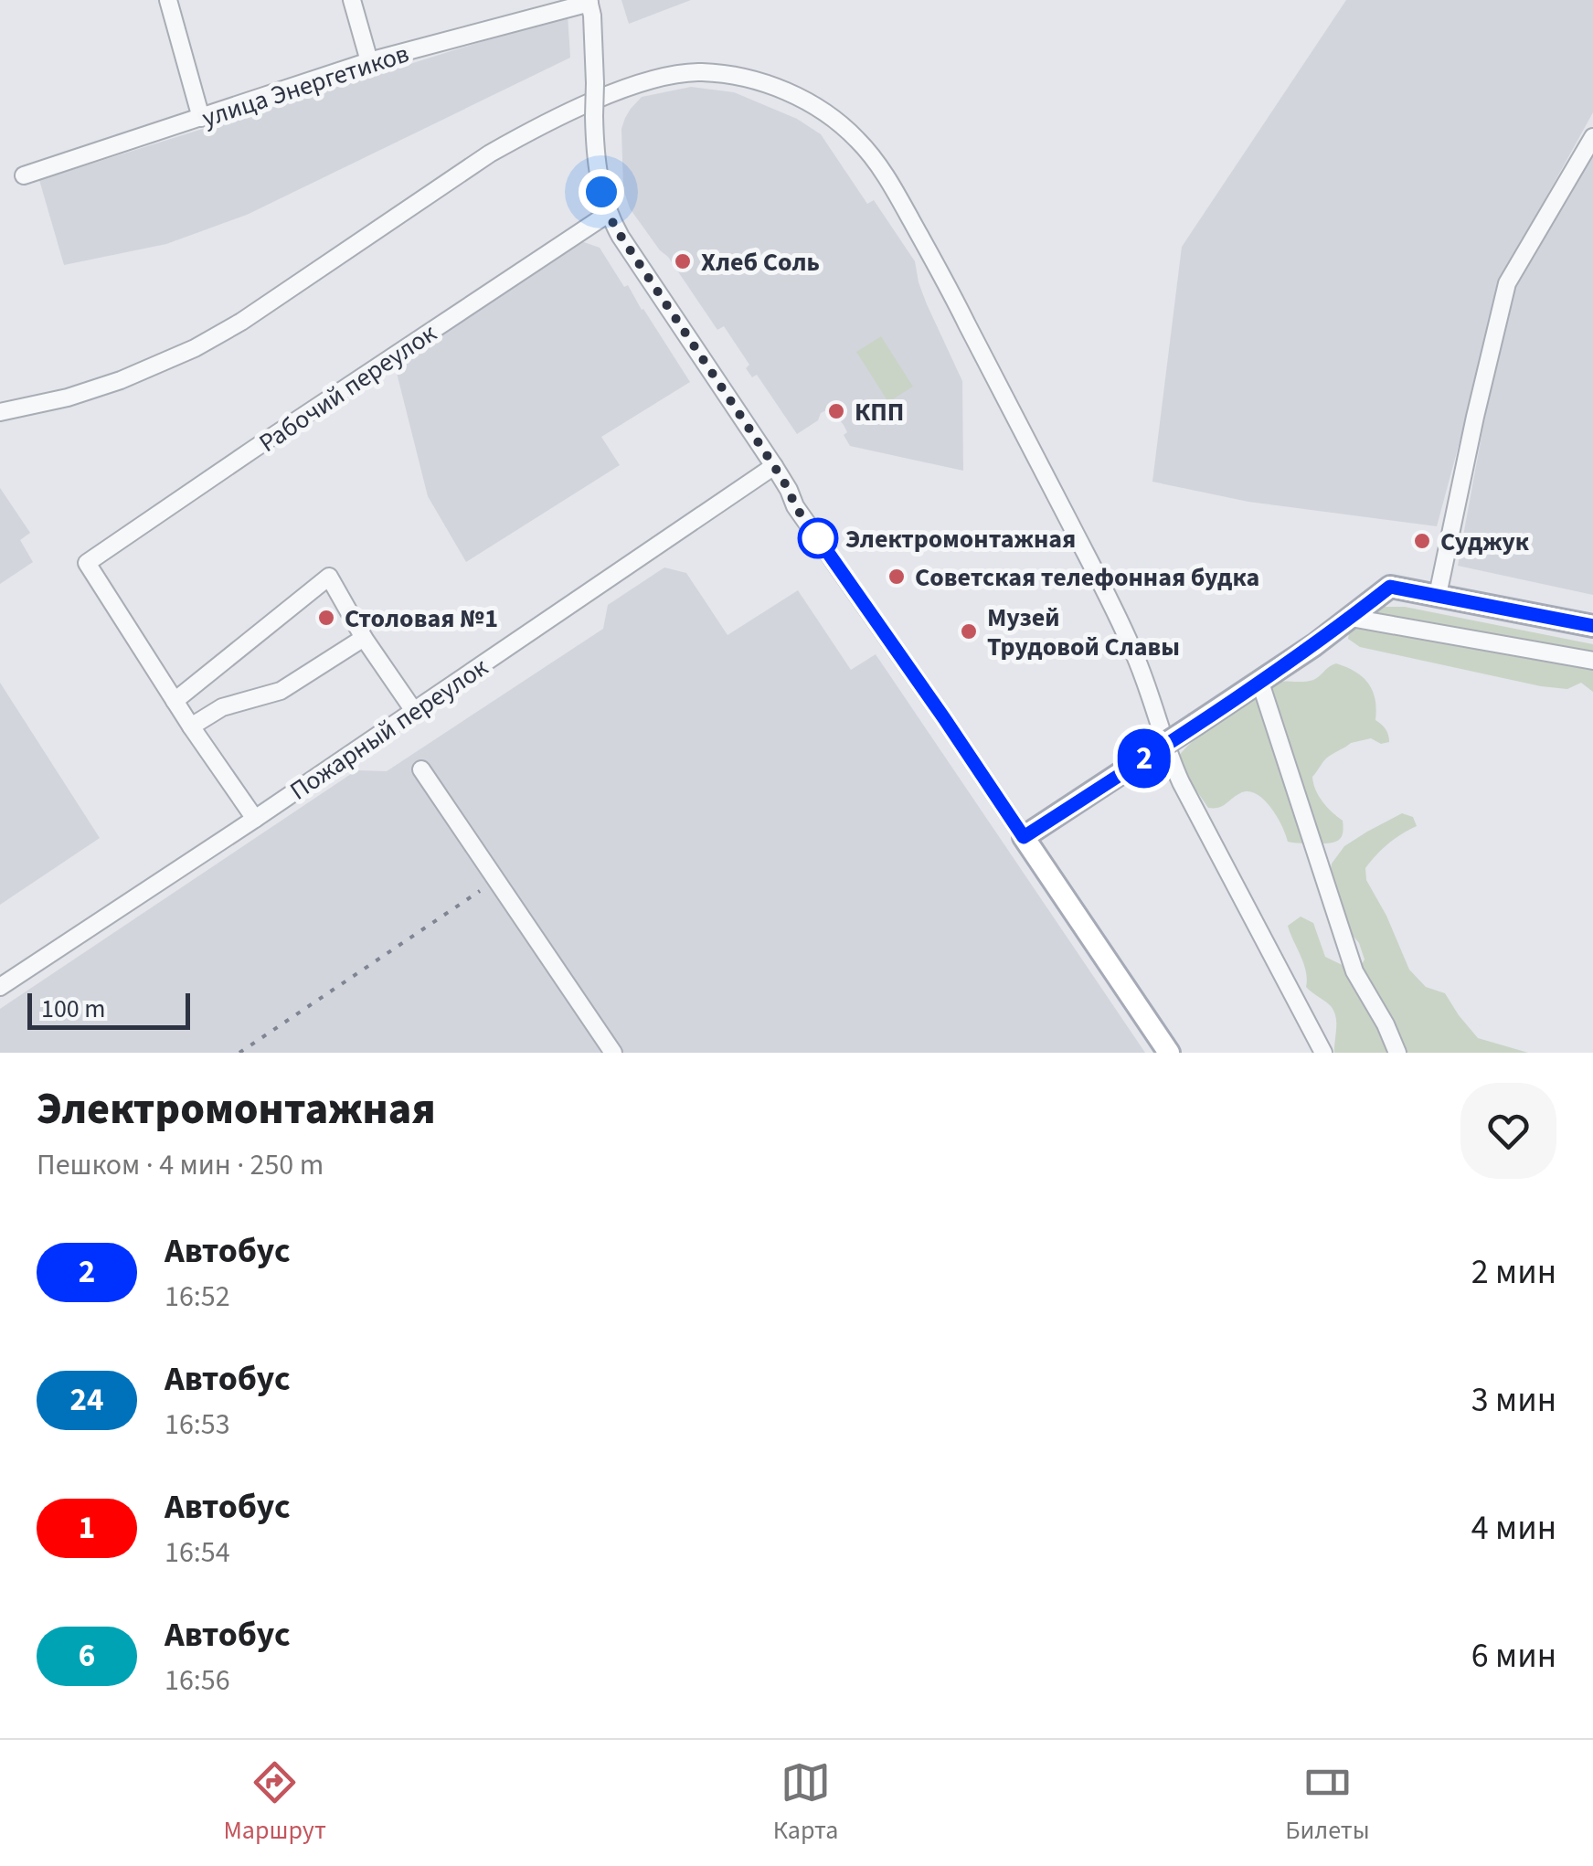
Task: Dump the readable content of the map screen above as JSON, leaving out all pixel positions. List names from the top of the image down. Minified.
{"streets":{"street":["улица Энергетиков","Рабочий переулок","Пожарный переулок"]},"places":["Хлеб Соль","КПП","Электромонтажная","Суджук","Советская телефонная будка","Столовая №1","Музей Трудовой Славы"],"lines":["bus line 2"],"scale_bar":"100 m","page":{"on_map":"2","scale":"100 m","heading":["Электромонтажная","Пешком · 4 мин · 250 m"],"list":[{"mark":"2","name":"Автобус","note":"16:52","value":"2 мин"},{"mark":"24","name":"Автобус","note":"16:53","value":"3 мин"},{"mark":"1","name":"Автобус","note":"16:54","value":"4 мин"},{"mark":"6","name":"Автобус","note":"16:56","value":"6 мин"}],"tabs":["Маршрут","Карта","Билеты"]}}
